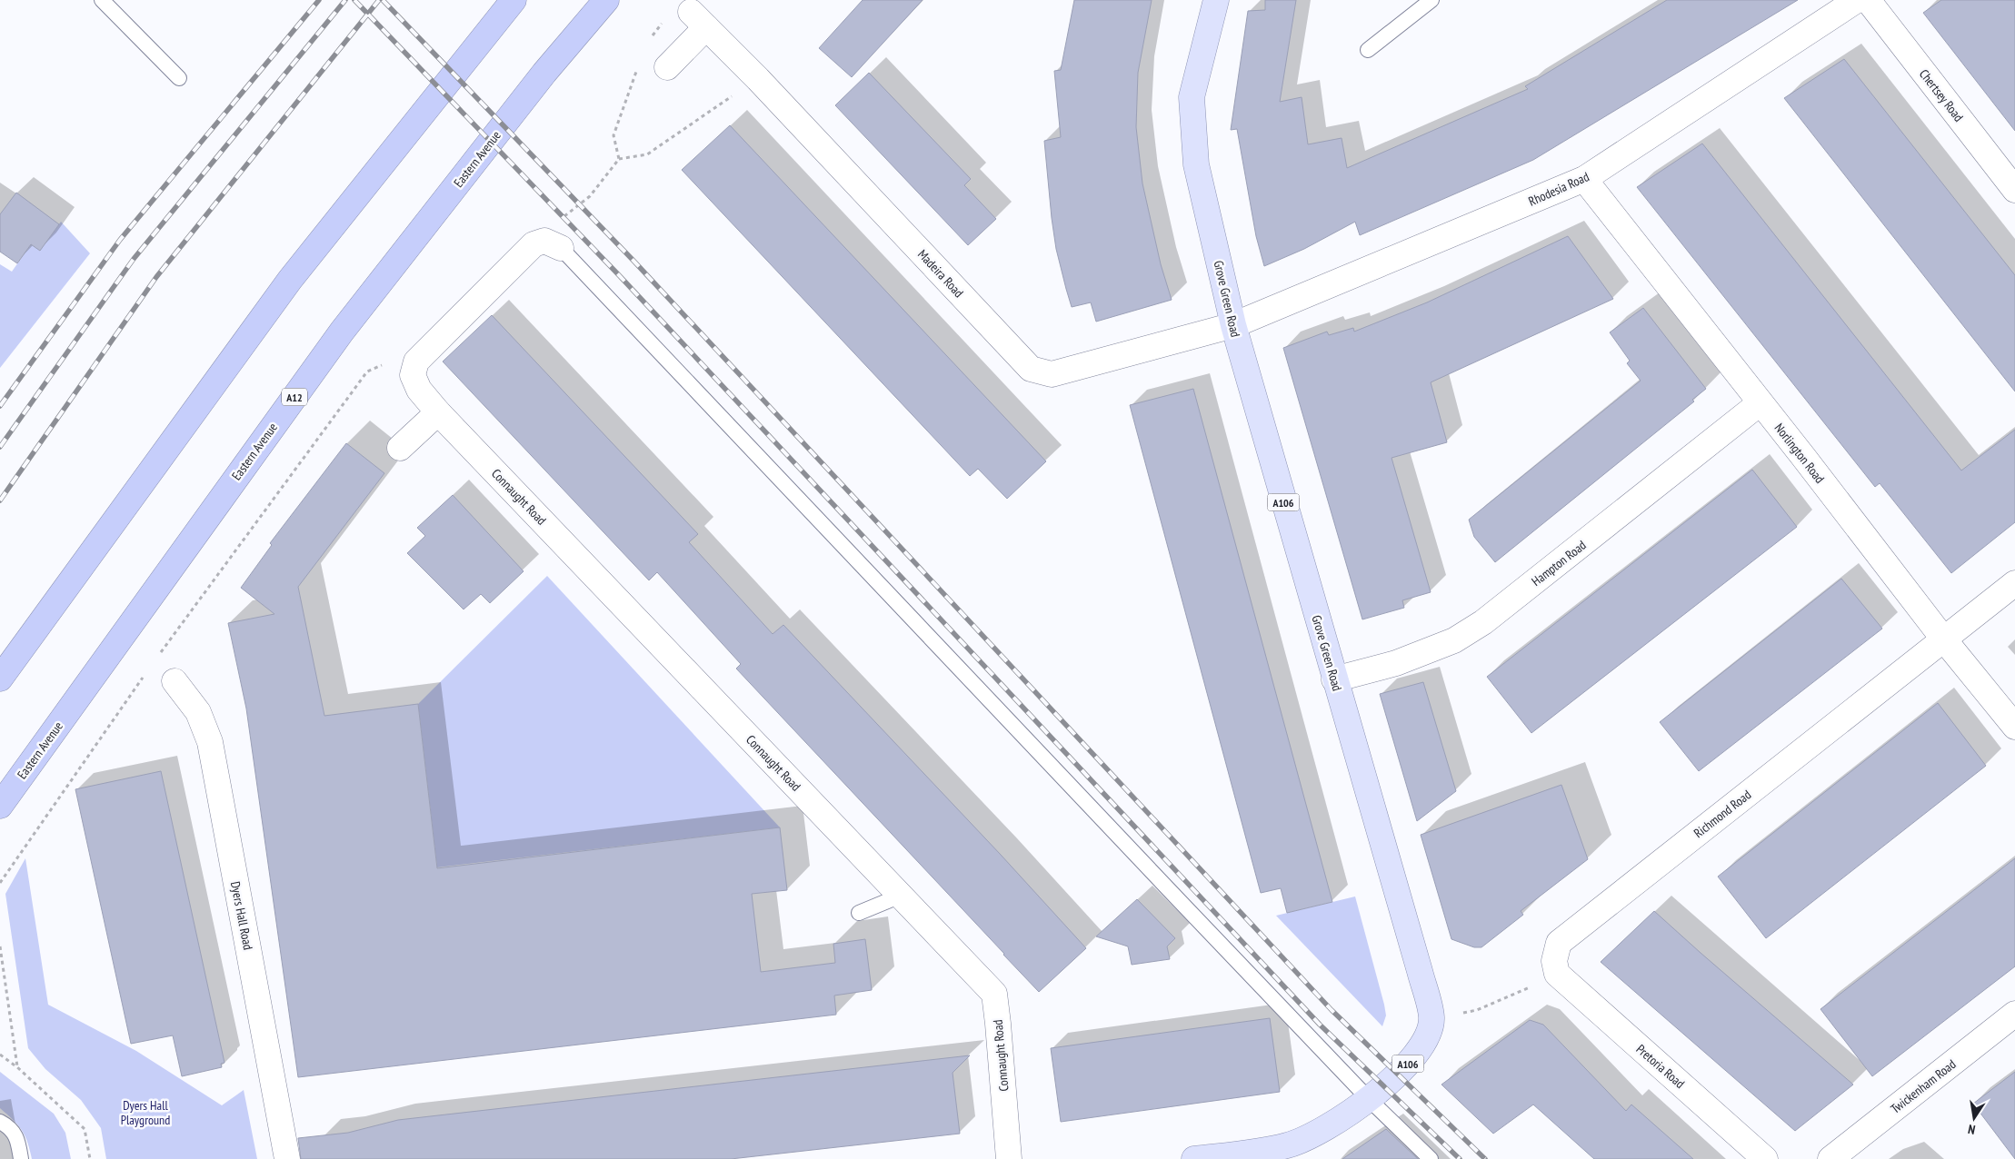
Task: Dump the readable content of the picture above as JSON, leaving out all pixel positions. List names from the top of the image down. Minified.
{"streets":{"highway":["Eastern Avenue","A12"],"main road":["Grove Green Road","A106"],"street":["Chertsey Road","Rhodesia Road","Madeira Road","Norlington Road","Connaught Road","Hampton Road","Richmond Road","Dyers Hall Road","Pretoria Road","Twickenham Road"]},"crossings":[["Rhodesia Road","Madeira Road"],["Rhodesia Road","Grove Green Road"],["Rhodesia Road","Norlington Road"],["Madeira Road","Grove Green Road"],["Grove Green Road","A106"],["Grove Green Road","Hampton Road"],["Norlington Road","Hampton Road"],["Norlington Road","Richmond Road"],["Richmond Road","Pretoria Road"]],"parks":["Dyers Hall Playground"],"north":"bottom"}
